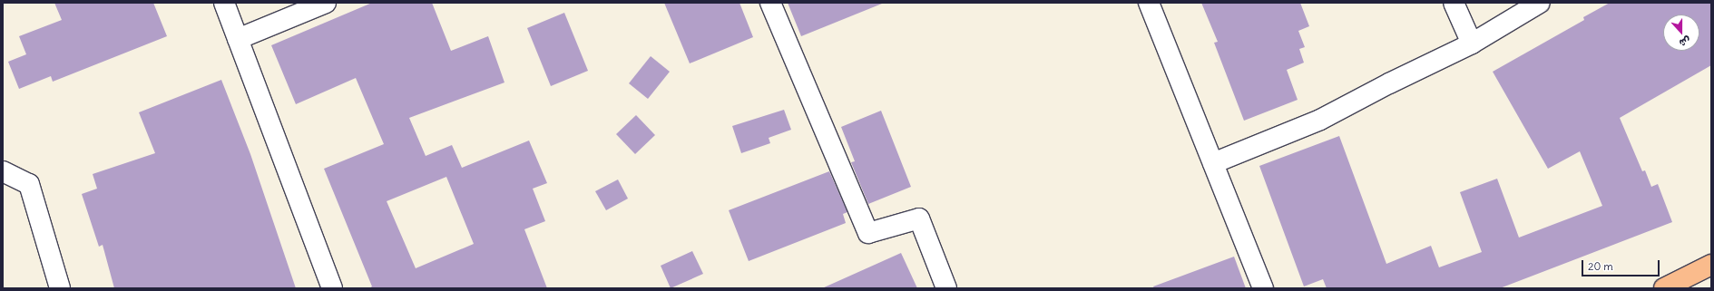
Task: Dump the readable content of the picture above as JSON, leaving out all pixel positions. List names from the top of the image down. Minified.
{"scale_bar":"20 m","north":"bottom"}
